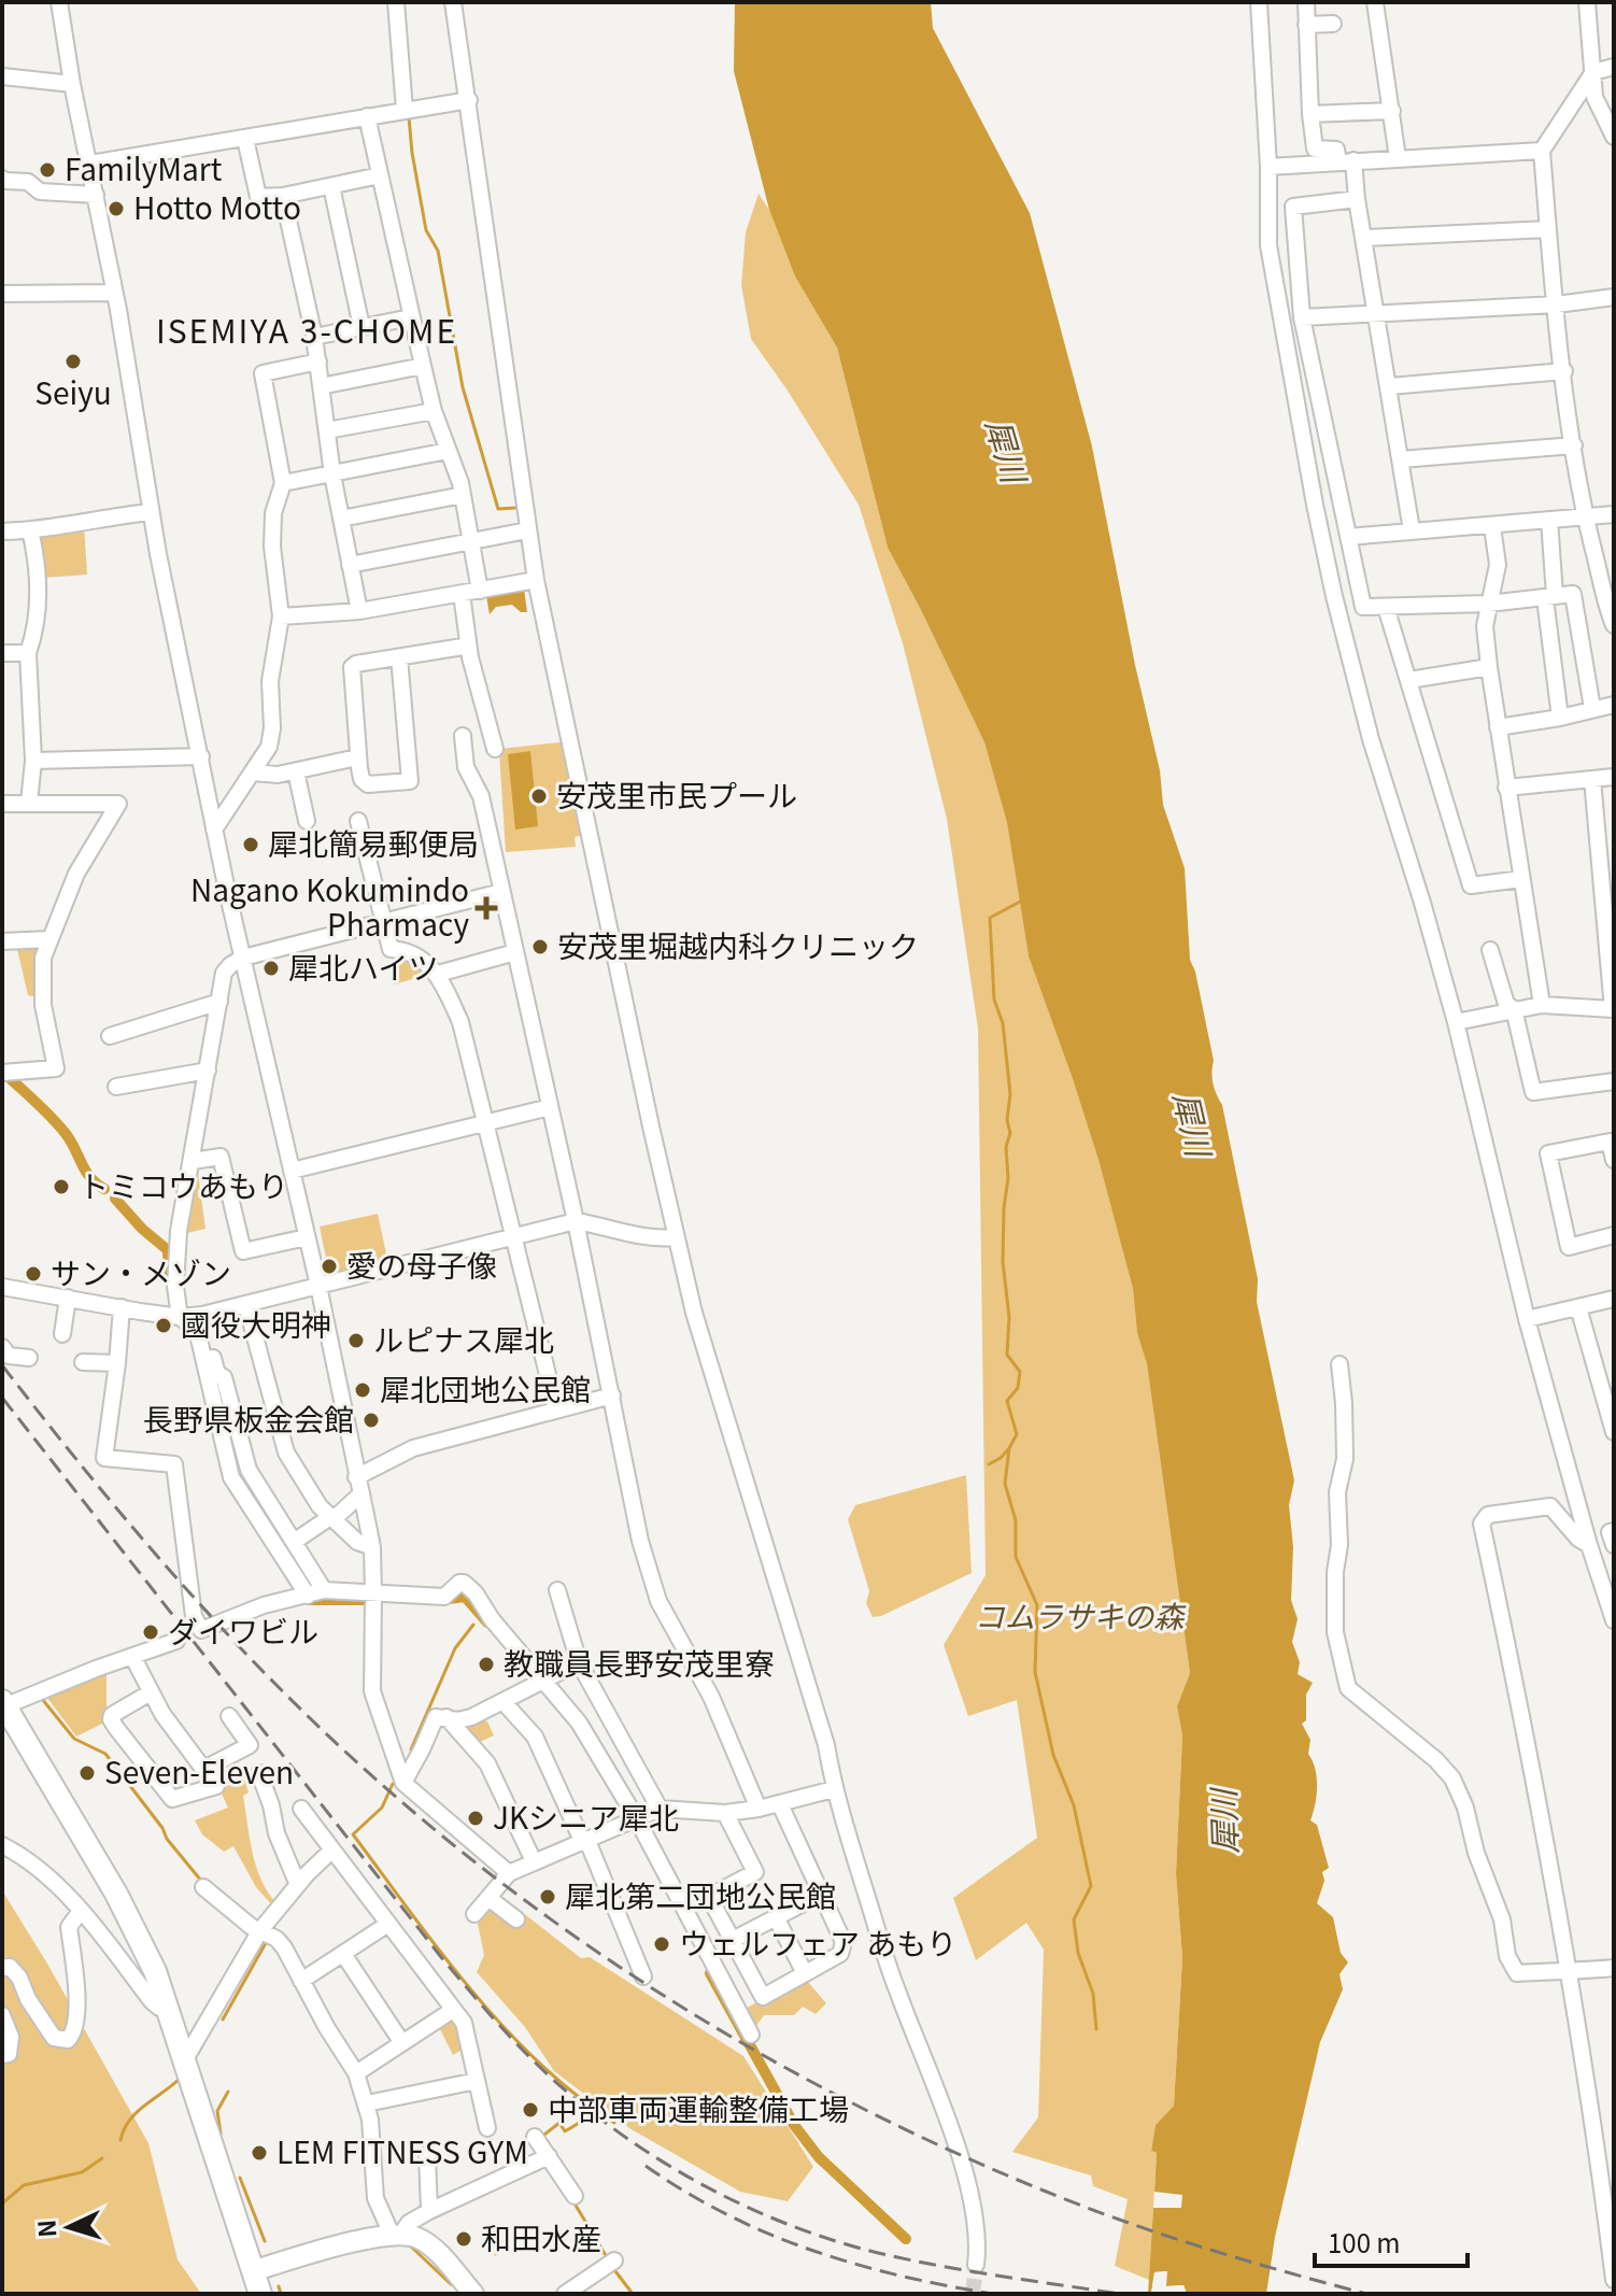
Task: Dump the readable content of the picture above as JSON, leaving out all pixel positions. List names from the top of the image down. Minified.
{"districts":["ISEMIYA 3-CHOME"],"water":["犀川"],"parks":["コムラサキの森"],"places":{"other":["FamilyMart","Hotto Motto","Seiyu","安茂里市民プール","犀北簡易郵便局","安茂里堀越内科クリニック","犀北ハイツ","トミコウあもり","愛の母子像","サン・メゾン","國役大明神","ルピナス犀北","犀北団地公民館","長野県板金会館","ダイワビル","教職員長野安茂里寮","Seven-Eleven","JKシニア犀北","犀北第二団地公民館","ウェルフェア あもり","中部車両運輸整備工場","LEM FITNESS GYM","和田水産"],"health":["Nagano Kokumindo Pharmacy"]},"scale_bar":"100 m","north":"left"}
